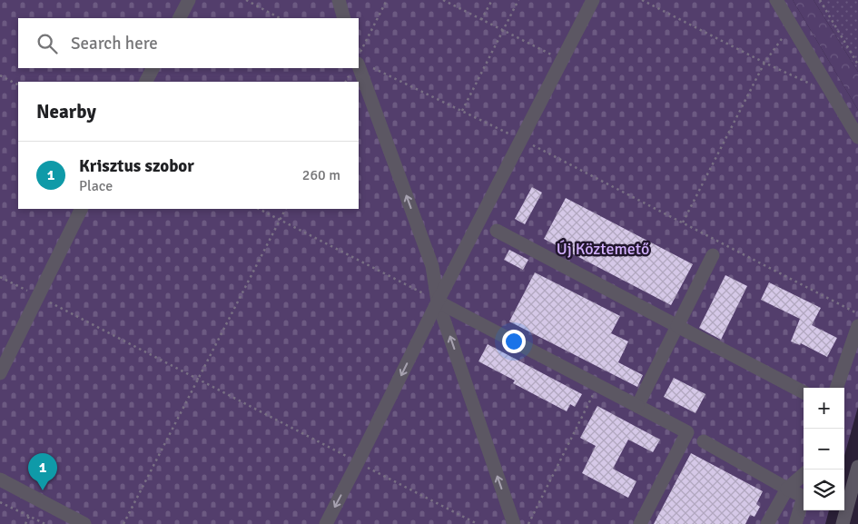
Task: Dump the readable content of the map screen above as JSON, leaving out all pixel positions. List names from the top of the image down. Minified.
{"parks":["Új Köztemető"],"page":{"search":"Search here","heading":"Nearby","list":[{"mark":"1","name":"Krisztus szobor","note":"Place","value":"260 m"}],"map_buttons":["+","−"],"pins":"1"}}
